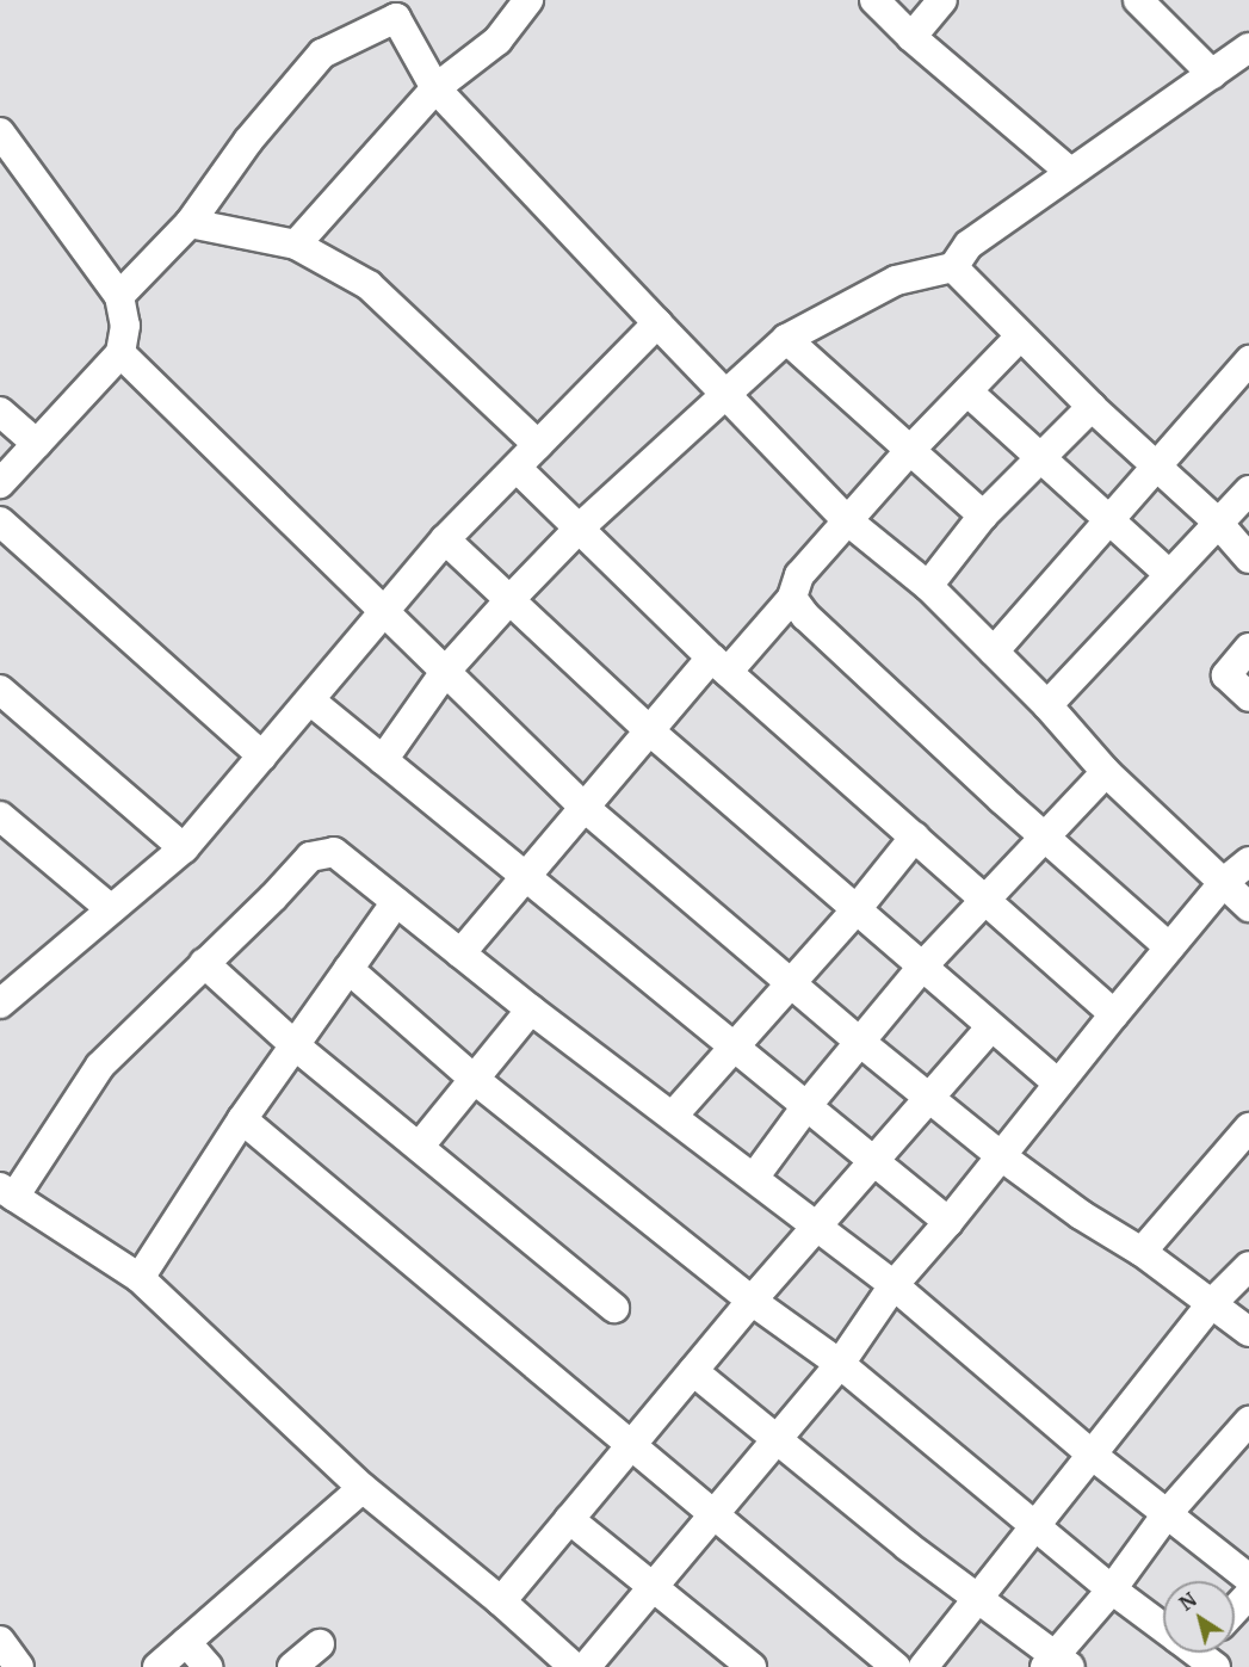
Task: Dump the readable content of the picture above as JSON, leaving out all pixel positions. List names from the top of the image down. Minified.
{"north":"top left"}
